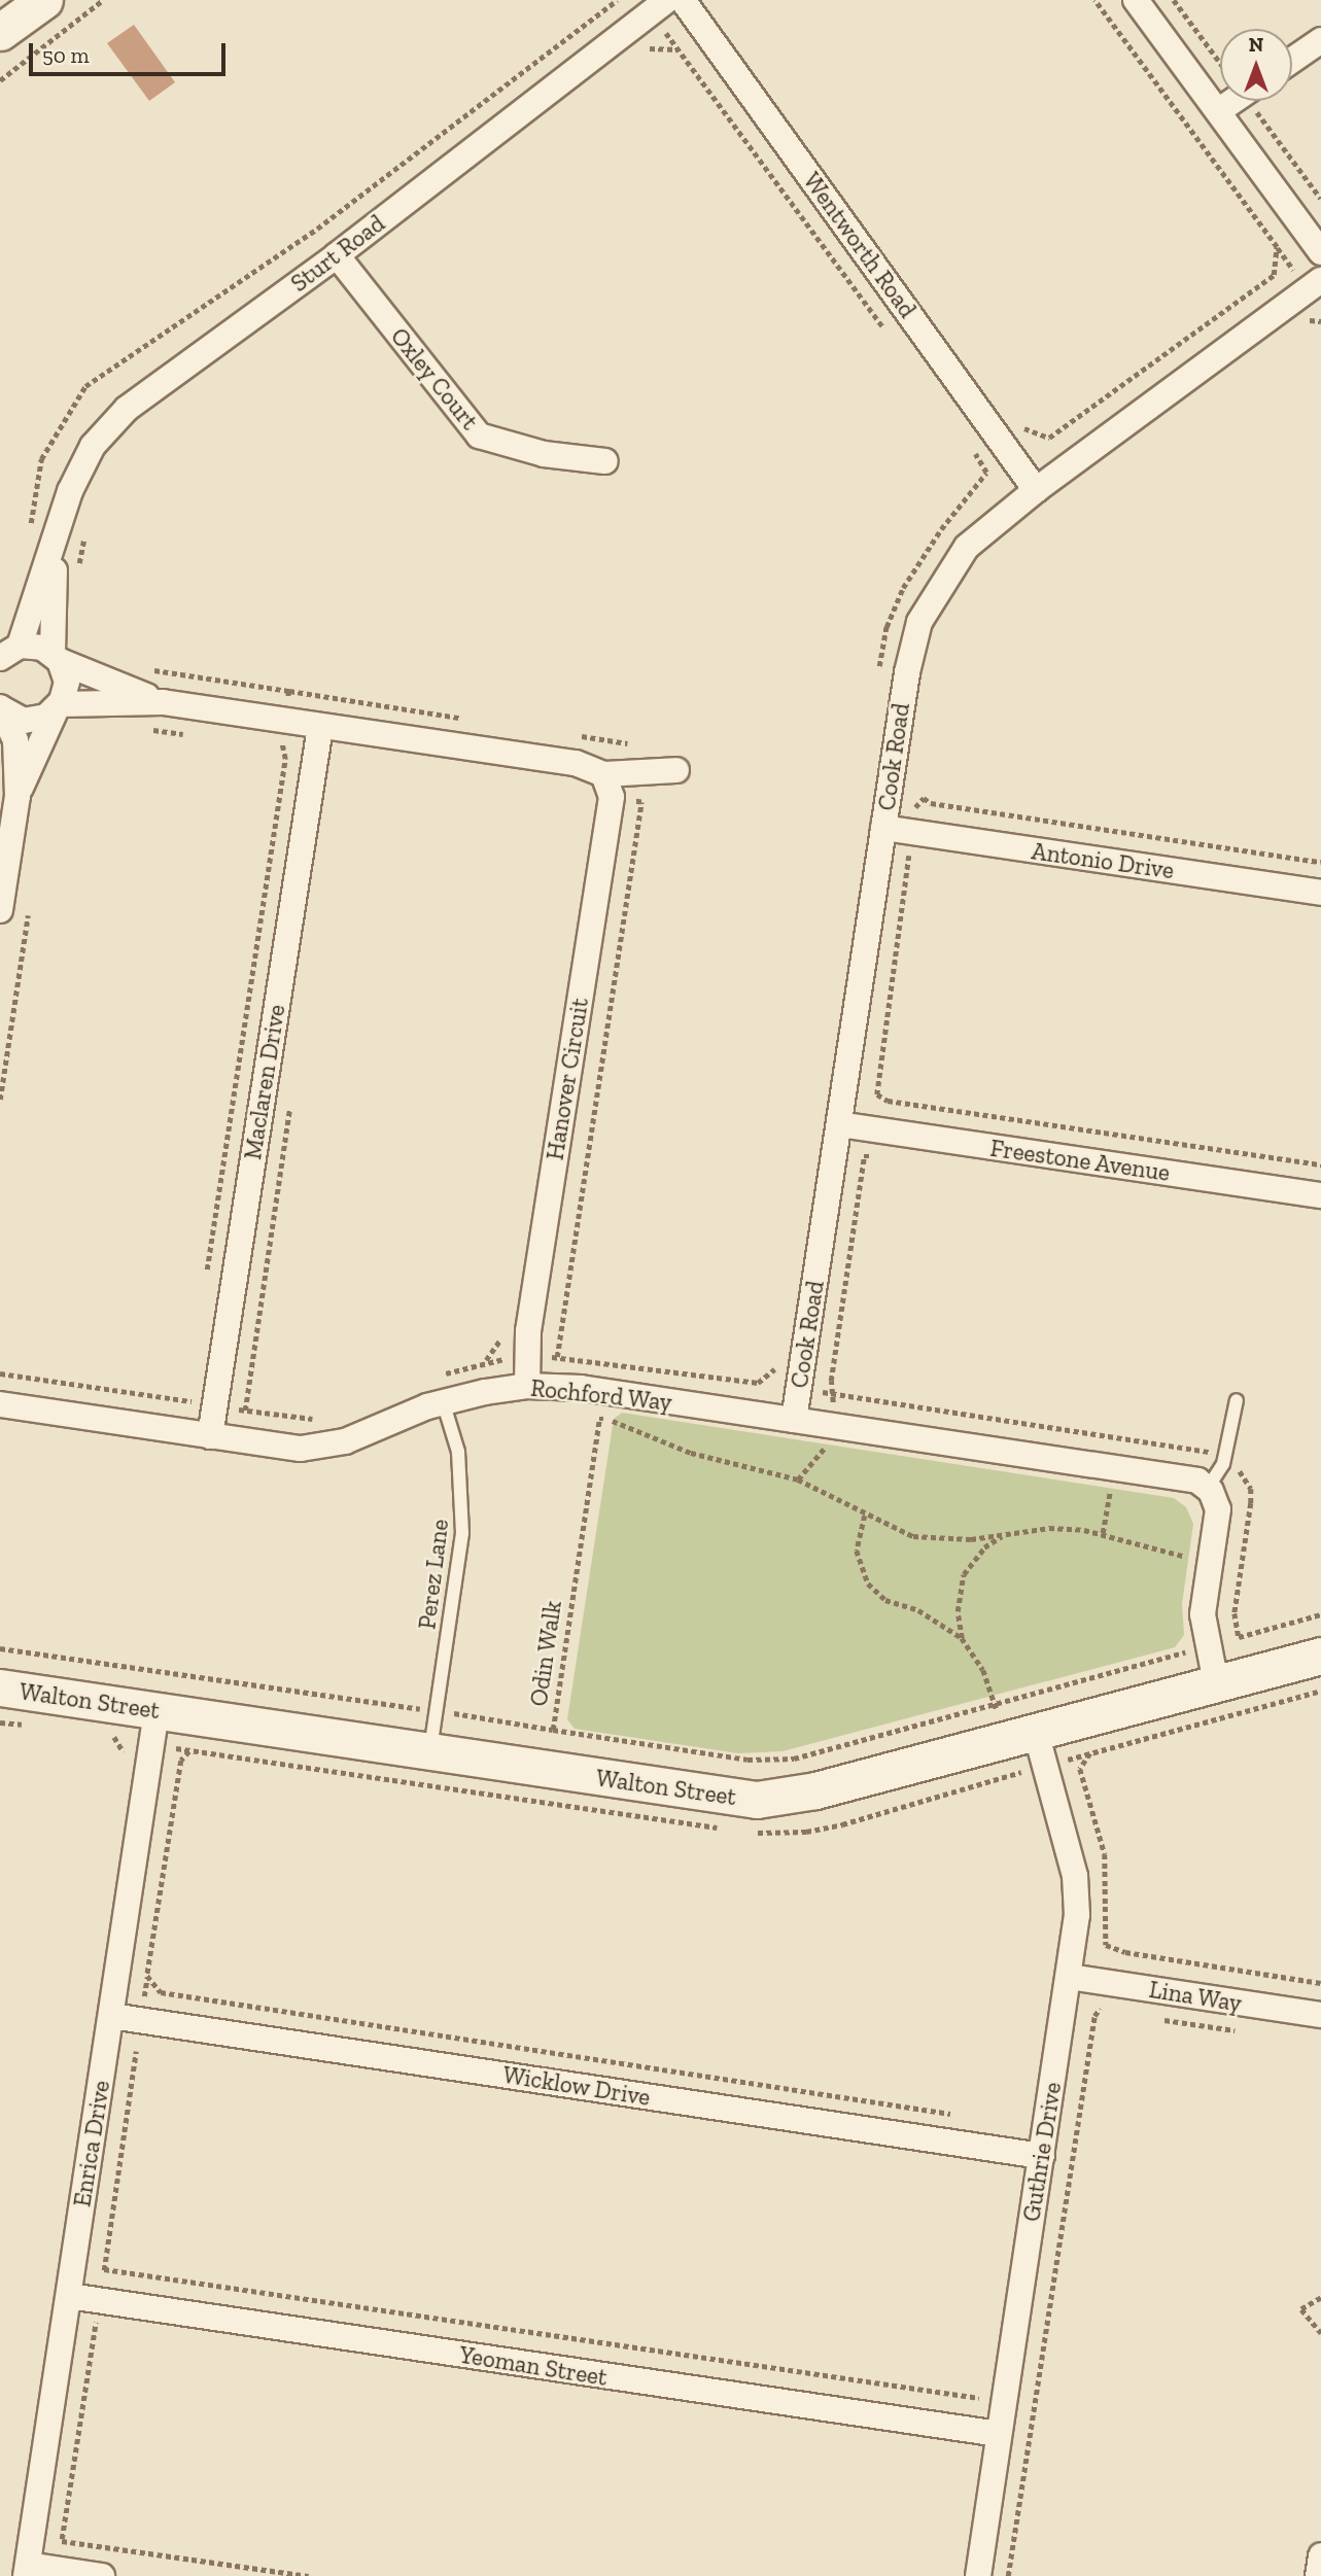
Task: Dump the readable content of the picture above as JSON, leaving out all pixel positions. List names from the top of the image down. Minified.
{"streets":{"street":["Wentworth Road","Sturt Road","Oxley Court","Cook Road","Antonio Drive","Hanover Circuit","Maclaren Drive","Freestone Avenue","Rochford Way","Walton Street","Lina Way","Wicklow Drive","Enrica Drive","Guthrie Drive","Yeoman Street"],"lane":["Perez Lane"],"path":["Odin Walk"]},"crossings":[["Wentworth Road","Cook Road"],["Sturt Road","Oxley Court"],["Cook Road","Antonio Drive"],["Cook Road","Freestone Avenue"],["Cook Road","Rochford Way"],["Hanover Circuit","Rochford Way"],["Maclaren Drive","Rochford Way"],["Rochford Way","Perez Lane"],["Perez Lane","Odin Walk"],["Perez Lane","Walton Street"],["Walton Street","Enrica Drive"],["Walton Street","Guthrie Drive"],["Lina Way","Guthrie Drive"],["Wicklow Drive","Enrica Drive"],["Wicklow Drive","Guthrie Drive"],["Enrica Drive","Yeoman Street"],["Guthrie Drive","Yeoman Street"]],"scale_bar":"50 m","north":"top"}
